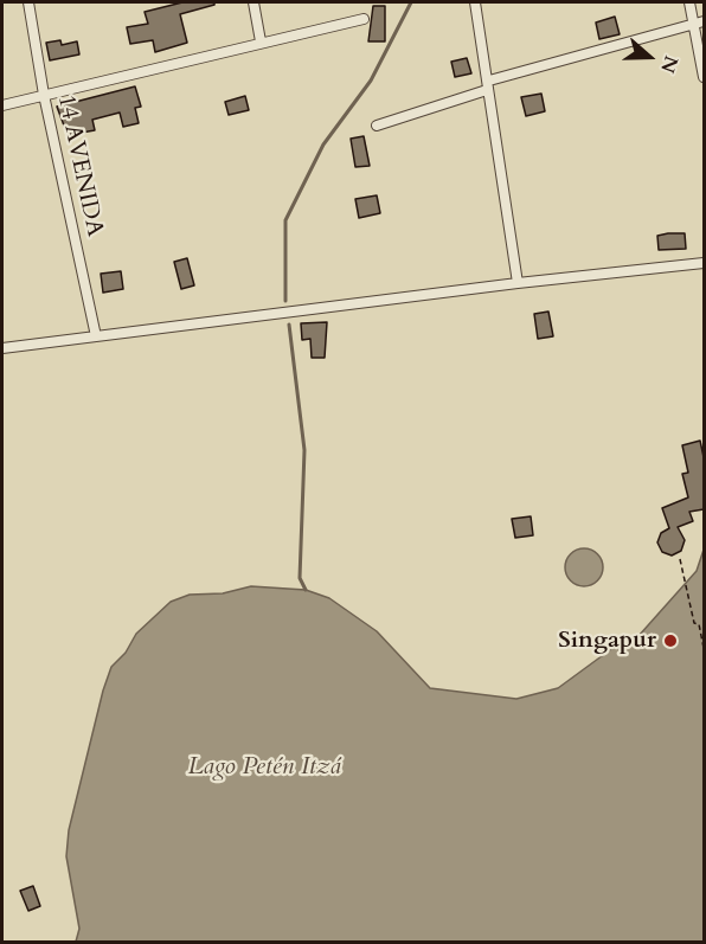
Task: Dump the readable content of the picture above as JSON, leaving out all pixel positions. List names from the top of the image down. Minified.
{"streets":{"street":["14 AVENIDA"]},"water":["Lago Petén Itzá"],"places":["Singapur"],"north":"right"}
